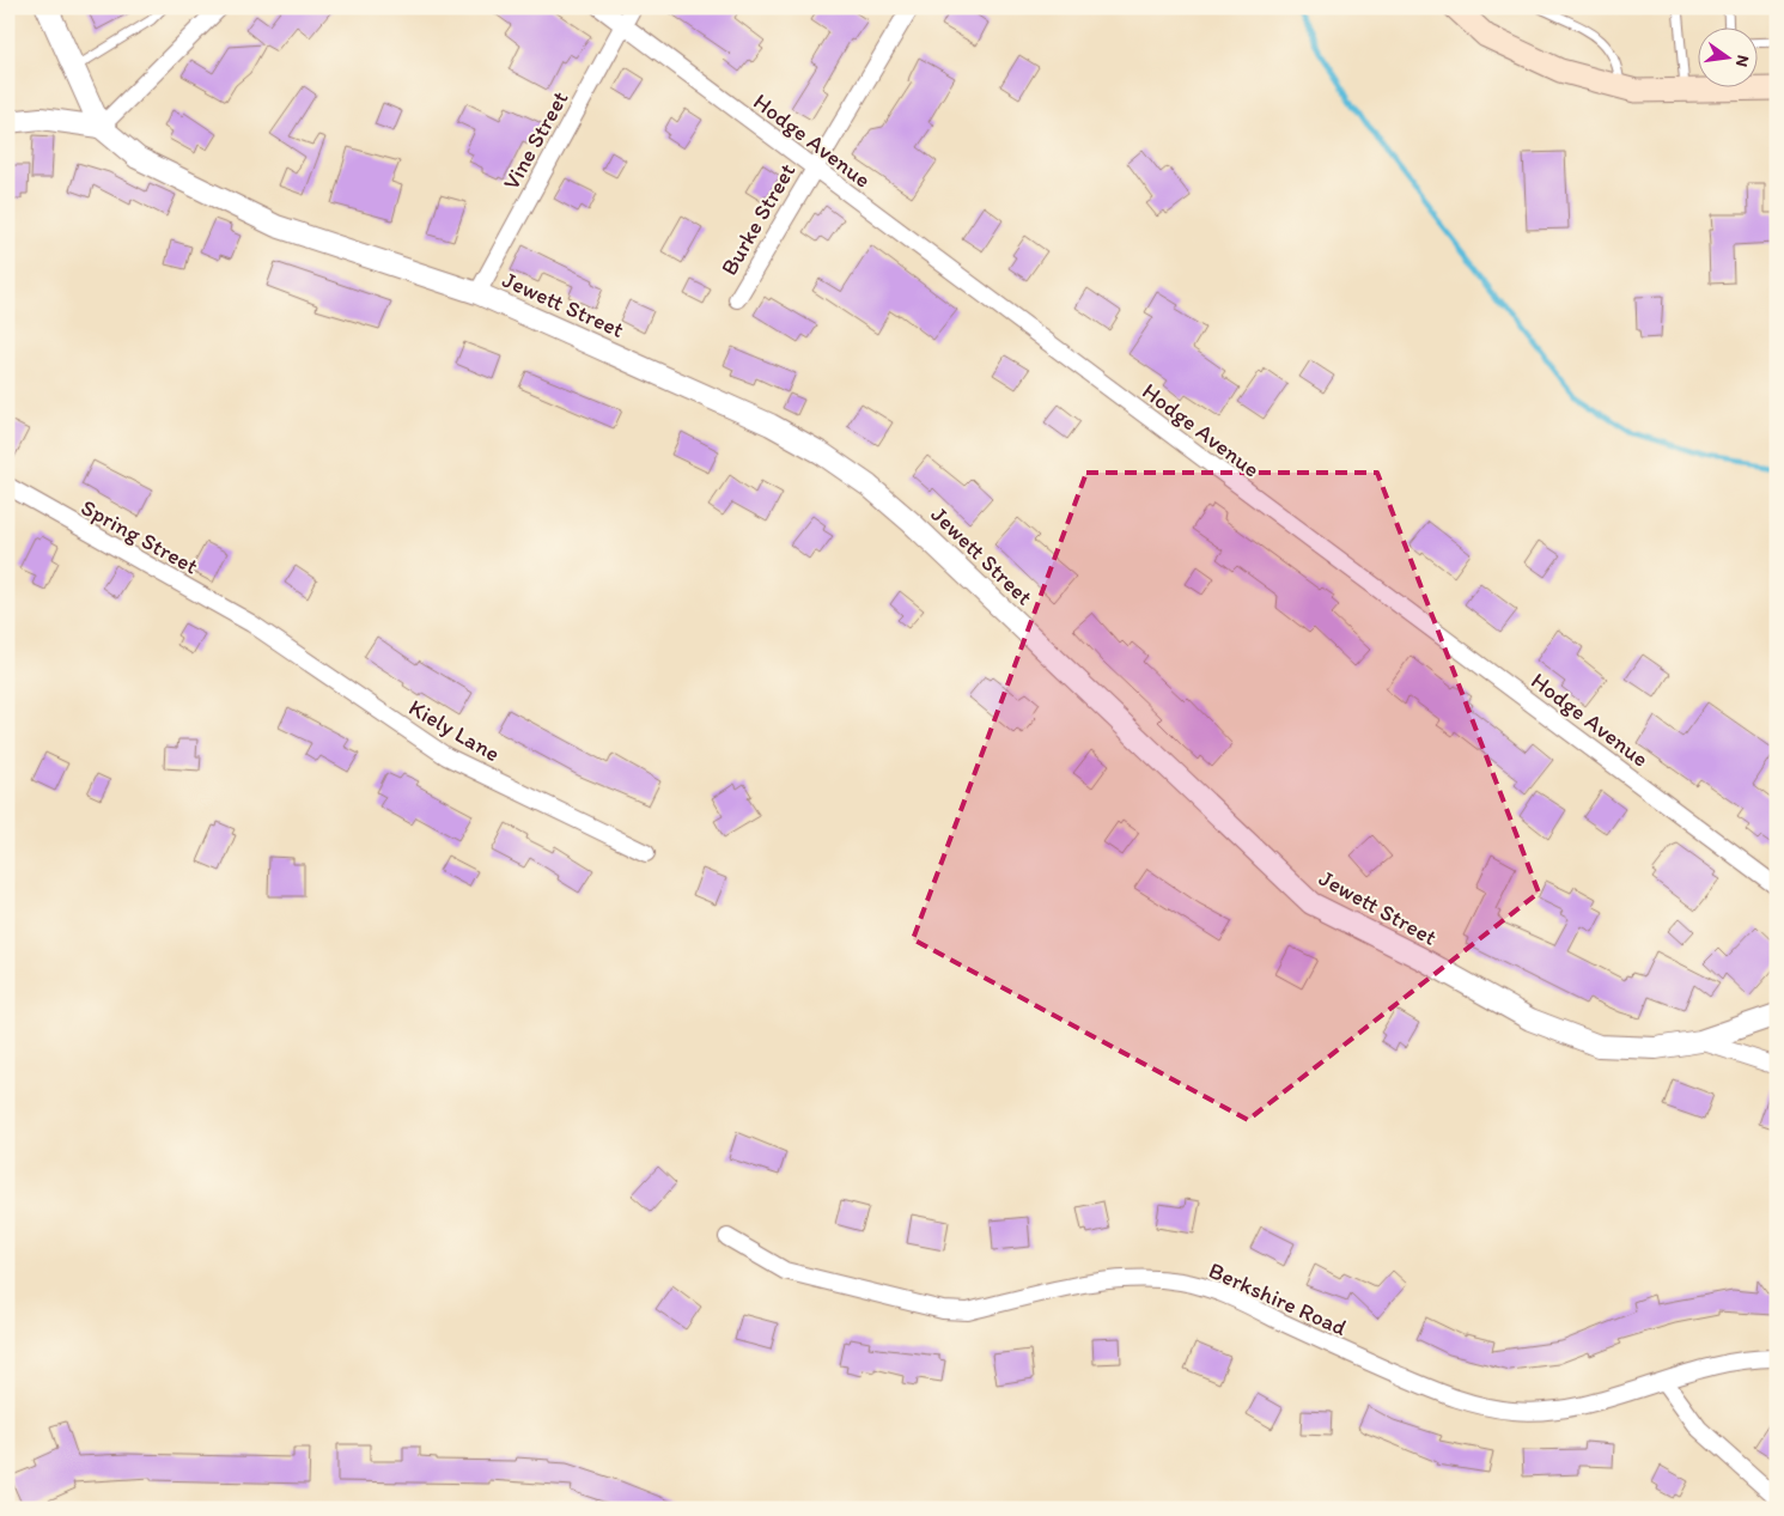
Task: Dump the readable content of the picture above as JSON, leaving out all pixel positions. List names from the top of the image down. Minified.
{"streets":{"street":["Vine Street","Hodge Avenue","Burke Street","Jewett Street","Spring Street","Kiely Lane","Berkshire Road"]},"crossings":[["Vine Street","Hodge Avenue"],["Vine Street","Jewett Street"],["Hodge Avenue","Burke Street"],["Spring Street","Kiely Lane"]],"north":"right"}
